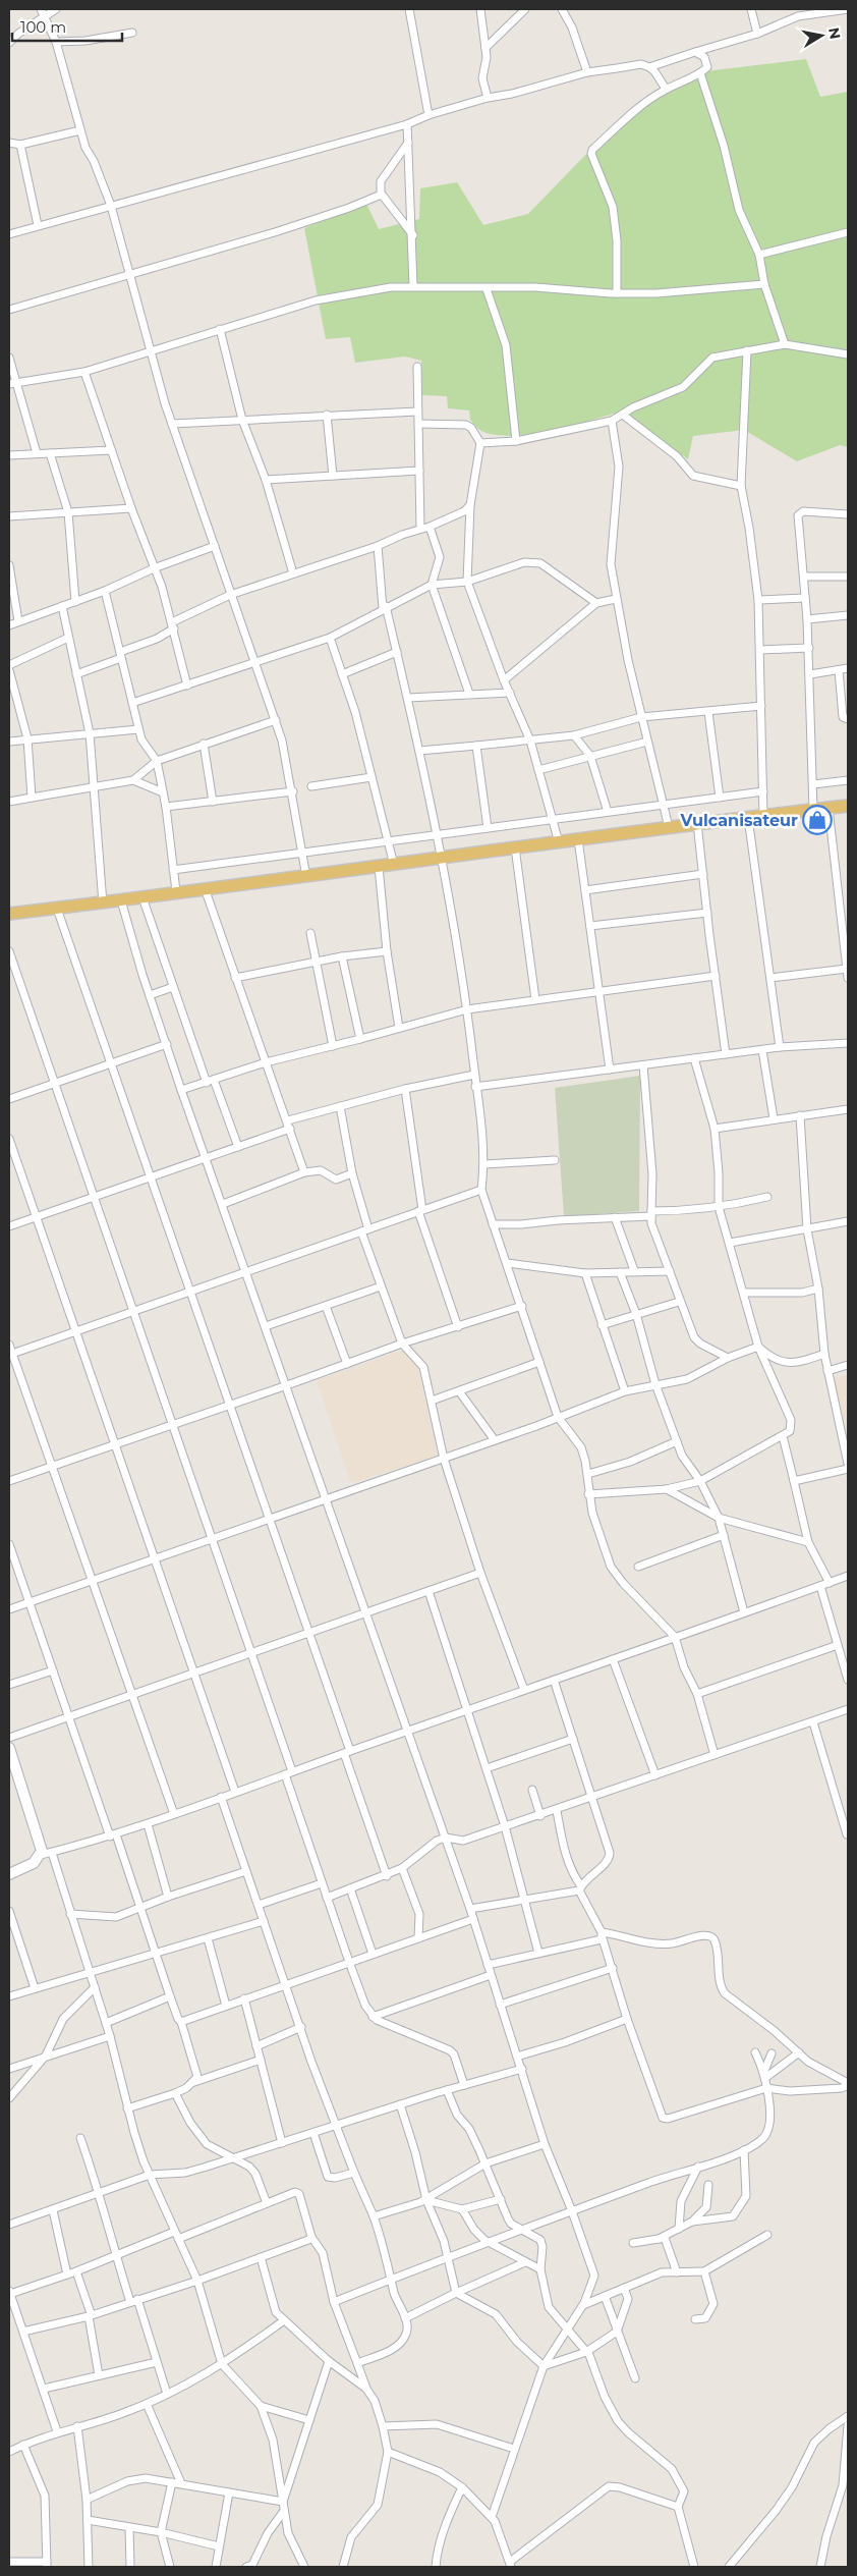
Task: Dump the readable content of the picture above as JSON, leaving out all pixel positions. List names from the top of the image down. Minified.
{"places":{"shop":["Vulcanisateur"]},"scale_bar":"100 m","north":"right"}
